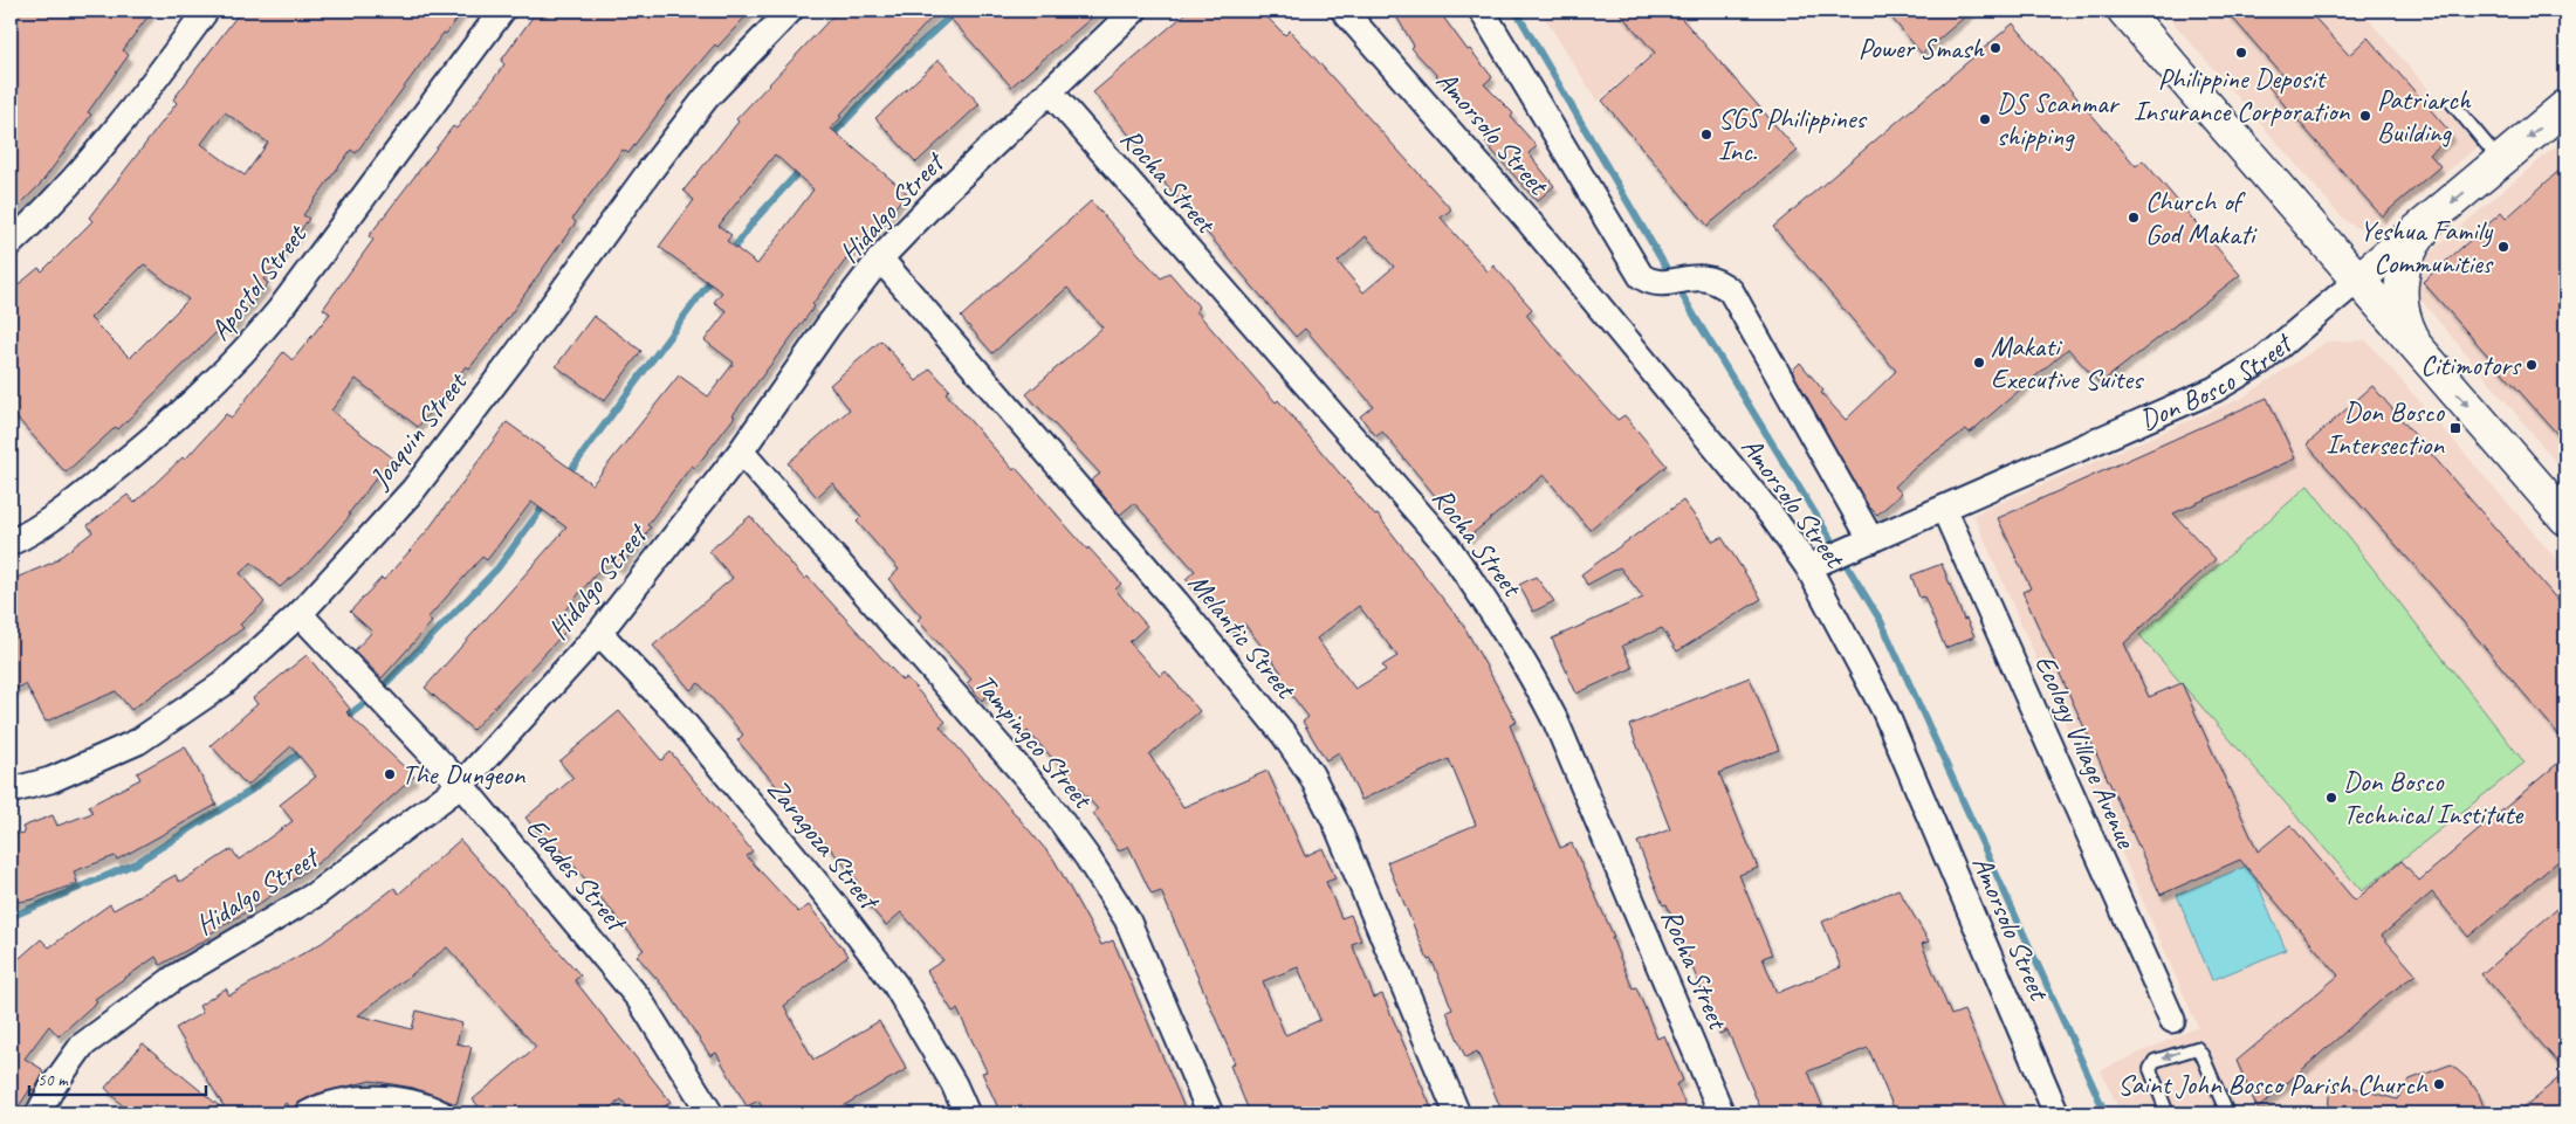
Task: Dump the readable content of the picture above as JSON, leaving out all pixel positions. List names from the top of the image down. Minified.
{"streets":{"main road":["Don Bosco Street"],"street":["Amorsolo Street","Rocha Street","Hidalgo Street","Apostol Street","Joaquin Street","Melantic Street","Tampingco Street","Ecology Village Avenue","Zaragoza Street","Edades Street"]},"crossings":[["Amorsolo Street","Don Bosco Street"],["Rocha Street","Hidalgo Street"],["Hidalgo Street","Melantic Street"],["Hidalgo Street","Tampingco Street"],["Hidalgo Street","Zaragoza Street"],["Hidalgo Street","Edades Street"],["Don Bosco Street","Ecology Village Avenue"],["Joaquin Street","Edades Street"]],"places":{"other":["Power Smash","Philippine Deposit Insurance Corporation","Patriarch Building","DS Scanmar shipping","SGS Philippines Inc.","Church of God Makati","Yeshua Family Communities","Makati Executive Suites","Citimotors","The Dungeon","Don Bosco Technical Institute","Saint John Bosco Parish Church"],"transit":["Don Bosco Intersection"]},"scale_bar":"50 m"}
